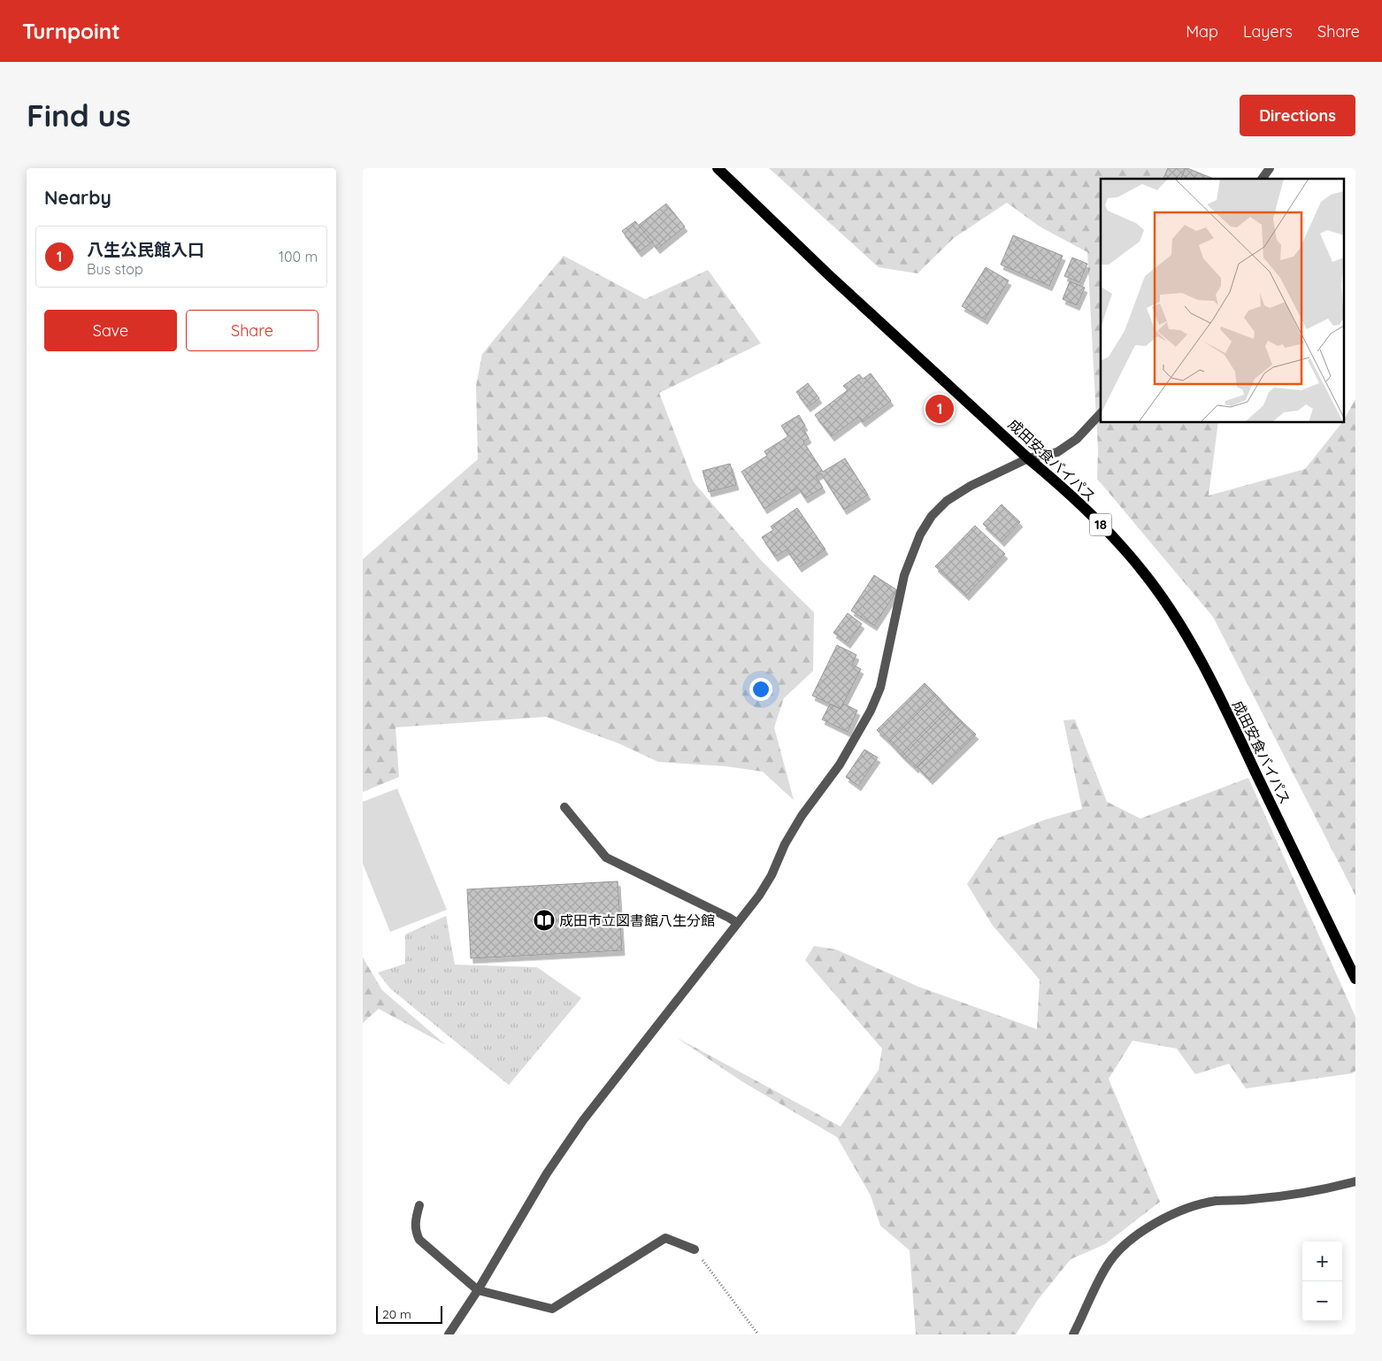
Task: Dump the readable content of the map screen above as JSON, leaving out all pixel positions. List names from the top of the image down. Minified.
{"streets":{"main road":["成田安食バイパス","18"]},"places":{"library":["成田市立図書館八生分館"]},"scale_bar":"20 m","page":{"header":"Turnpoint","nav":["Map","Layers","Share"],"buttons":["Directions",["Save","Share"]],"title":"Find us","heading":"Nearby","list":[{"mark":"1","name":"八生公民館入口","note":"Bus stop","value":"100 m"}],"pins":"1","map_buttons":["+","−"],"scale":"20 m"}}
